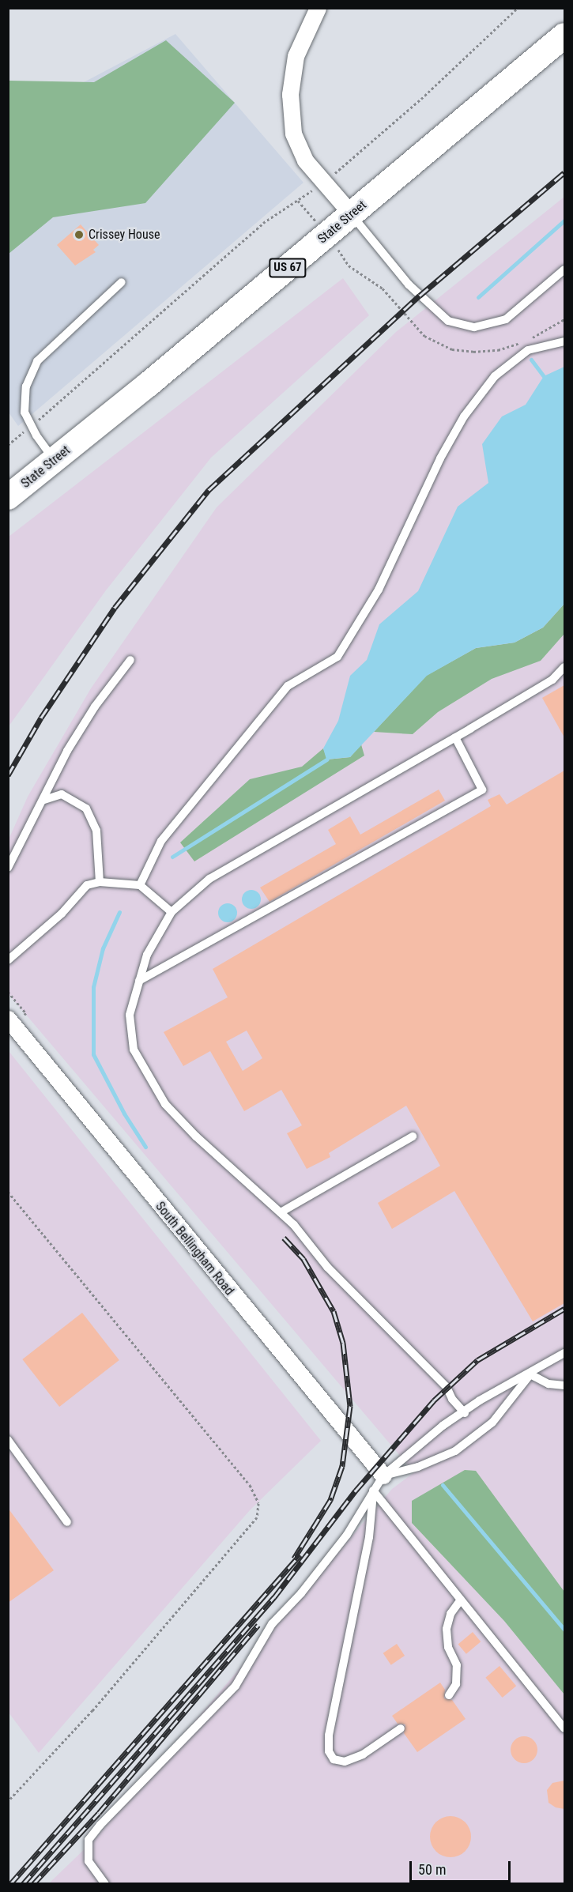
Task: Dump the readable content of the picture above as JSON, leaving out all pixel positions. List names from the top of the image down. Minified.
{"streets":{"main road":["State Street","US 67"],"street":["South Bellingham Road"]},"places":["Crissey House"],"scale_bar":"50 m"}
